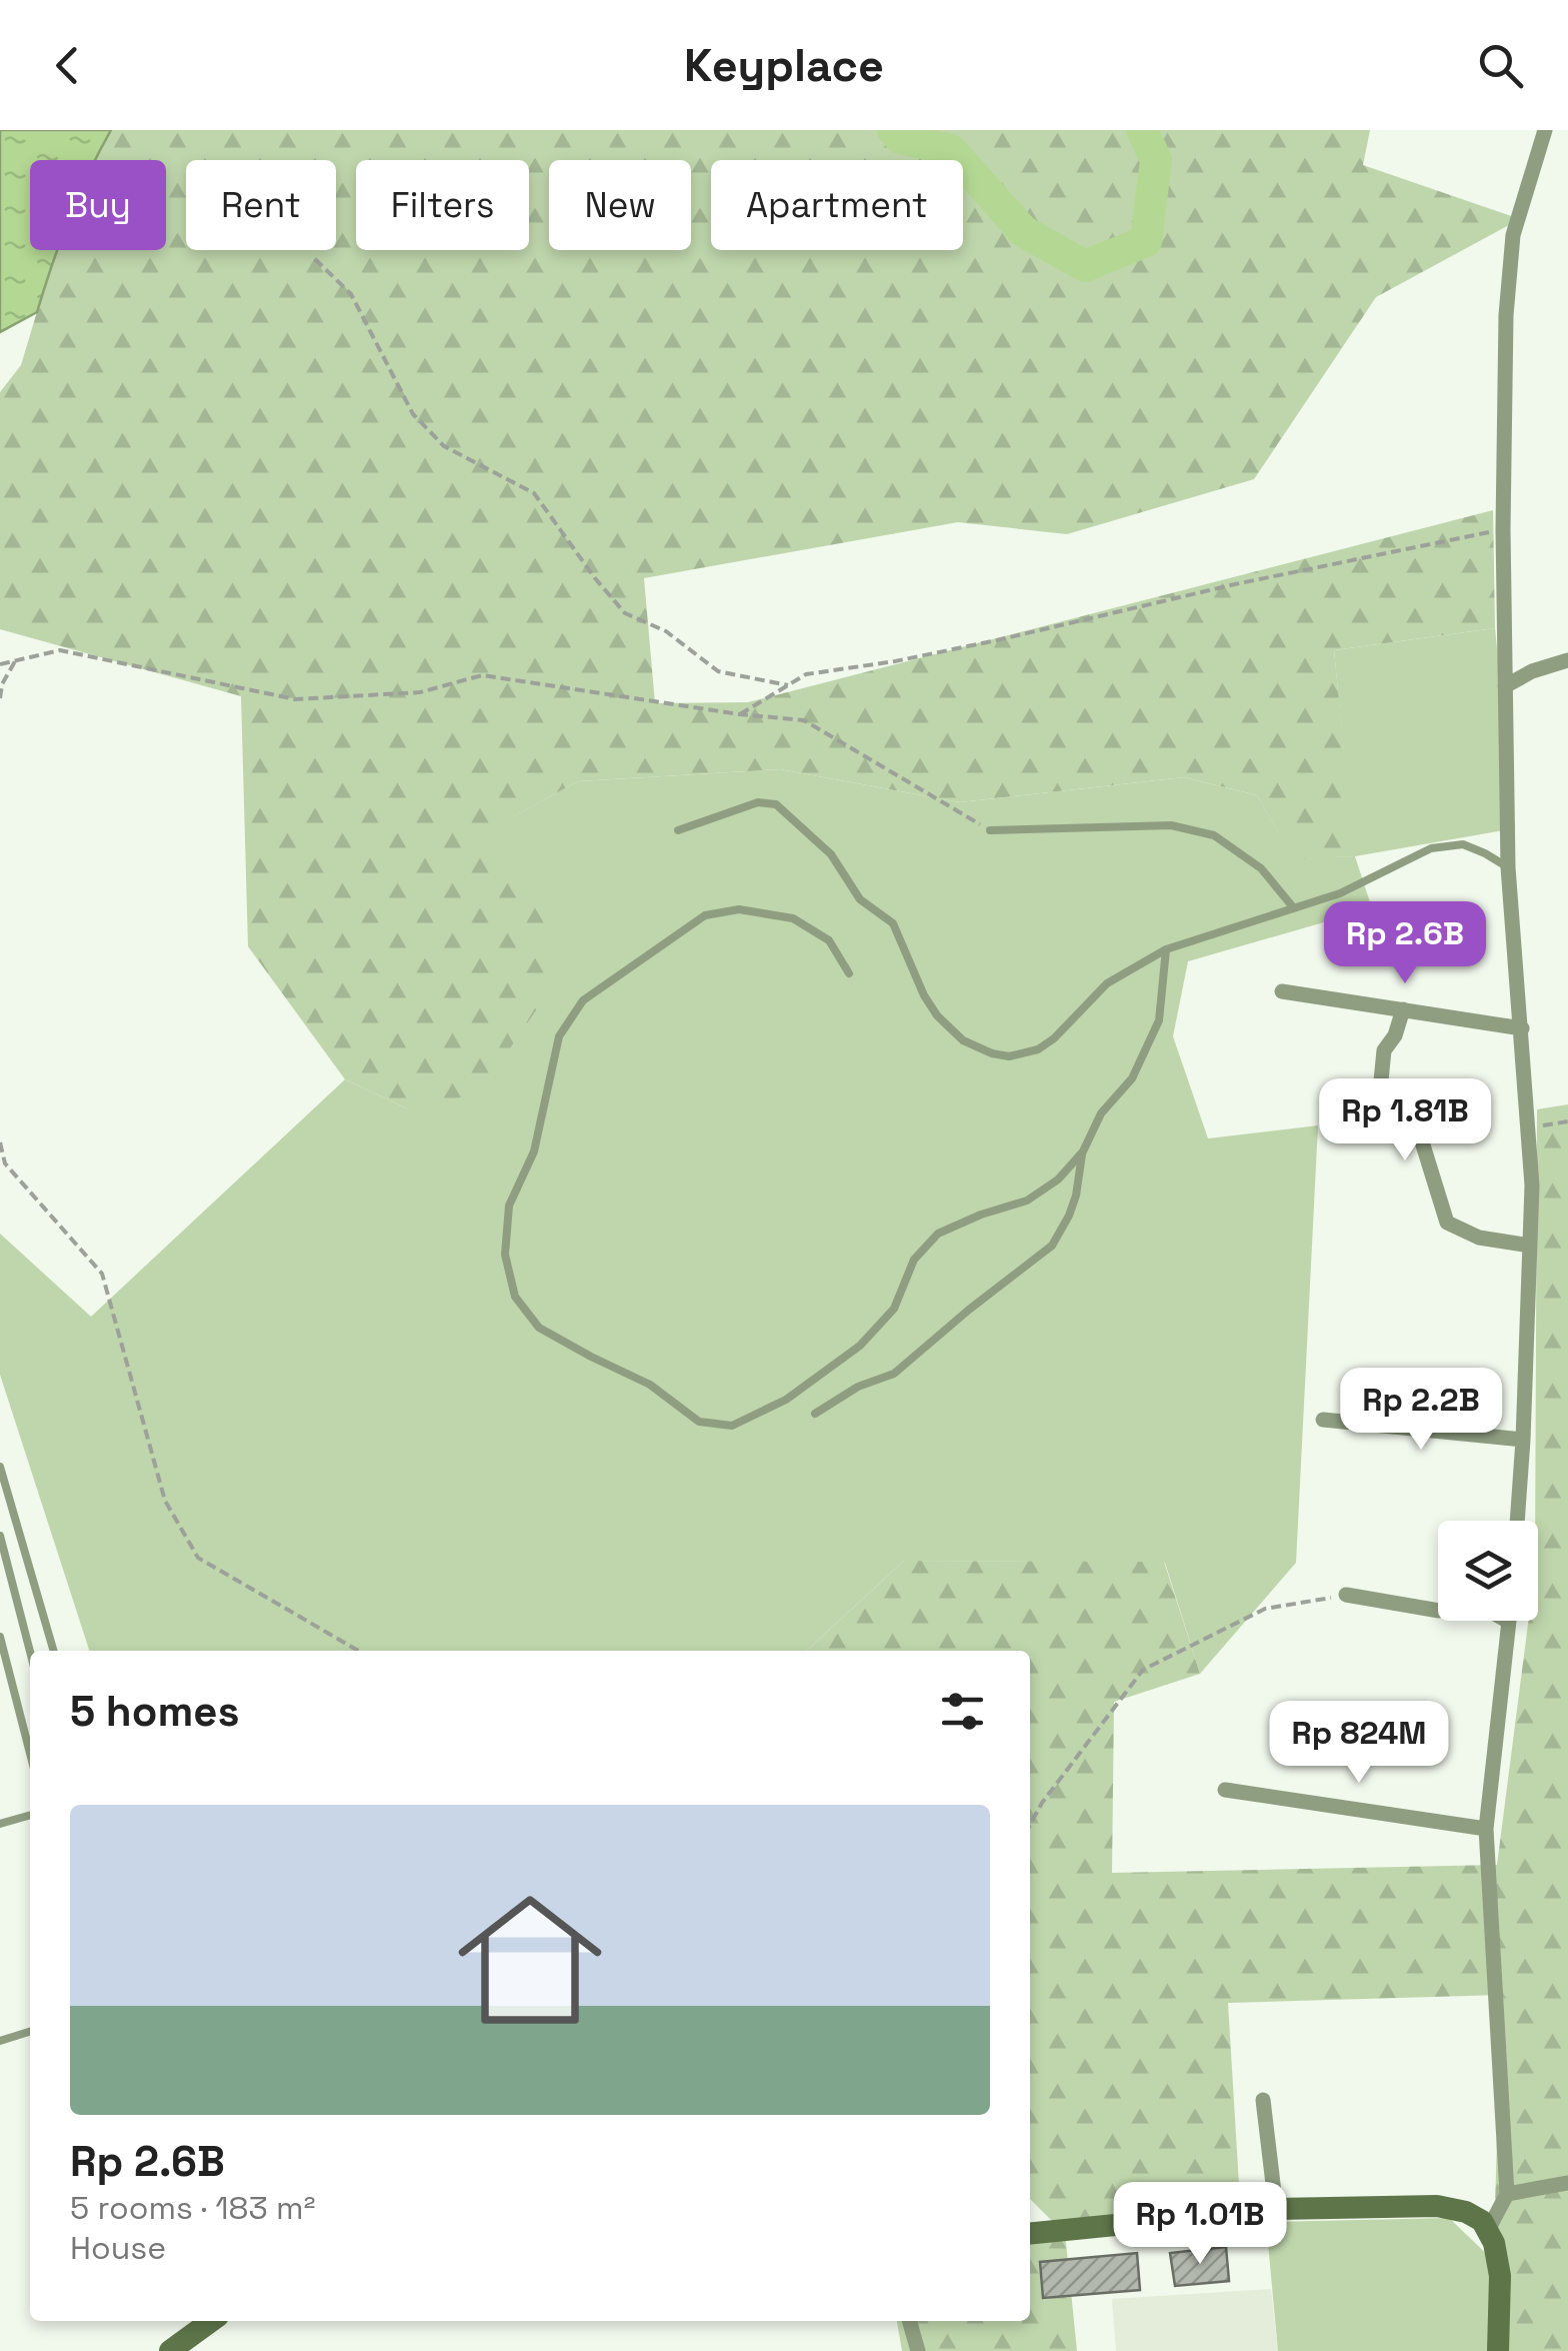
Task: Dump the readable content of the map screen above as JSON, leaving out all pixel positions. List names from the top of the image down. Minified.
{"page":{"header":"Keyplace","chip":["Buy","Rent","Filters","New","Apartment"],"price":["Rp 2.6B","Rp 1.81B","Rp 2.2B","Rp 824M","Rp 1.01B"],"heading":"5 homes","list":[{"name":"Rp 2.6B","note":"5 rooms · 183 m² · House"}]}}
